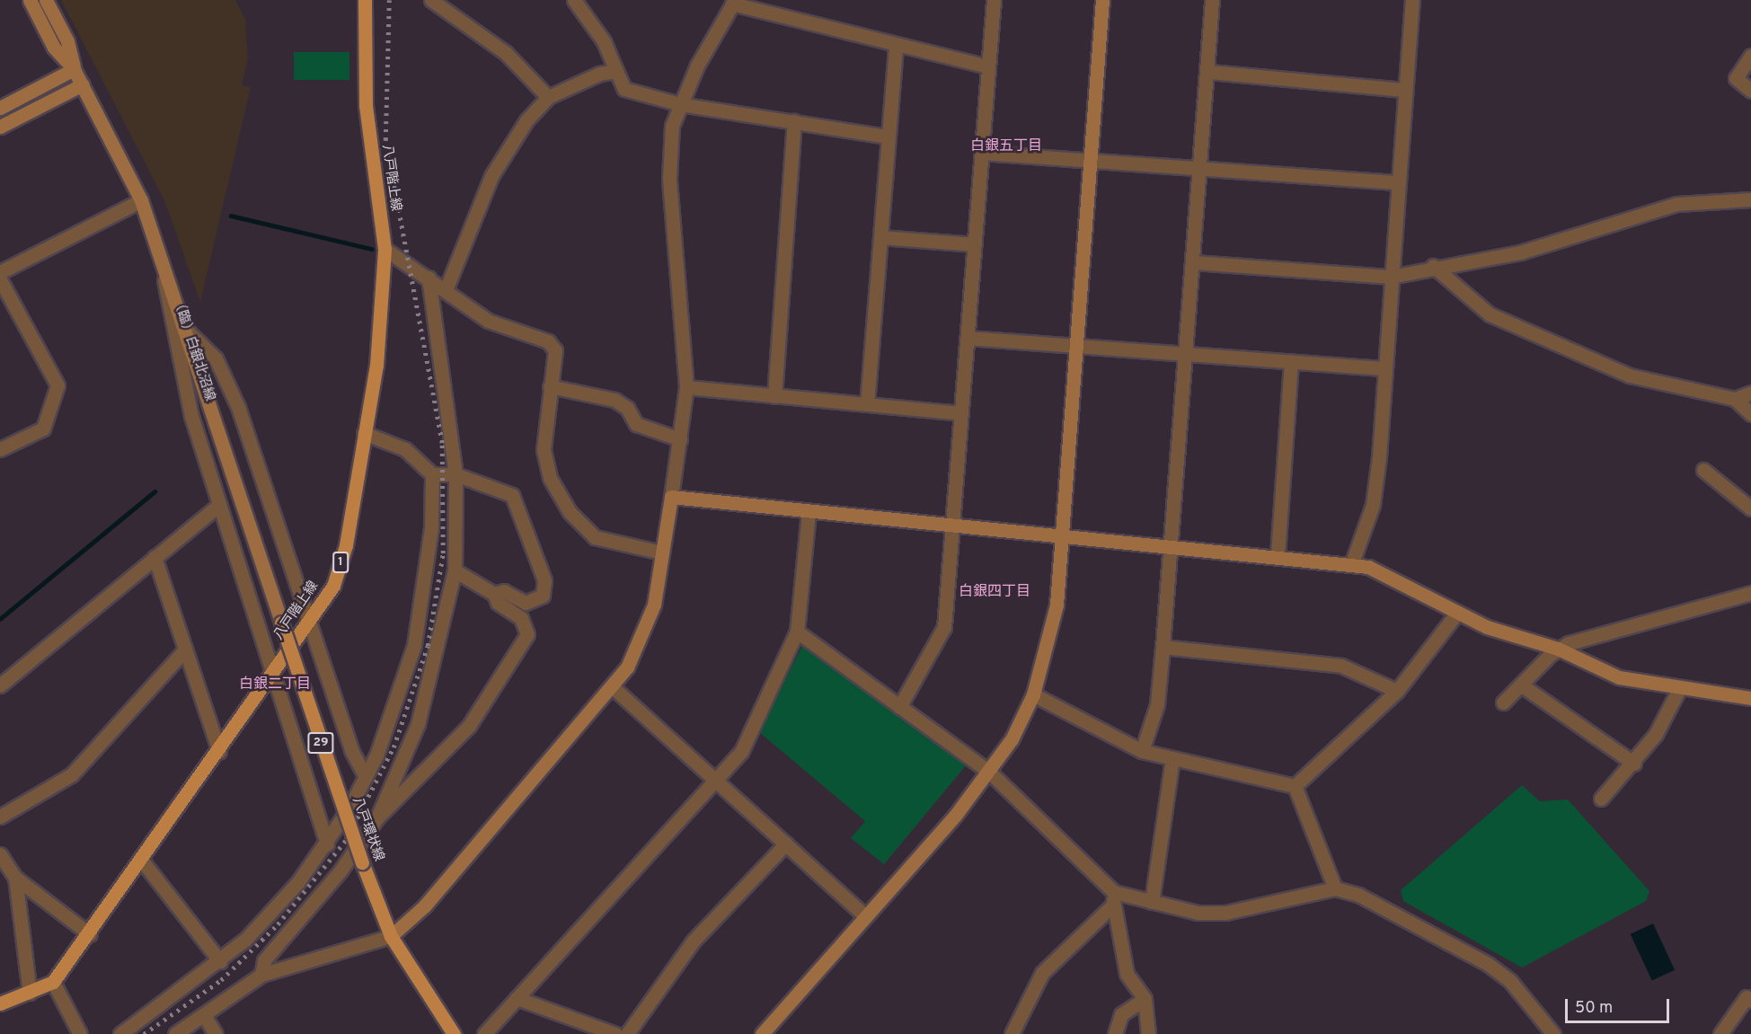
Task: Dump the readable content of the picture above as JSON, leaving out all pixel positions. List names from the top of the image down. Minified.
{"streets":{"main road":["八戸階上線","1","29","八戸環状線"],"street":["（臨）白銀北沼線"]},"crossings":[["（臨）白銀北沼線","八戸環状線"]],"districts":["白銀五丁目","白銀四丁目","白銀二丁目"],"scale_bar":"50 m"}
